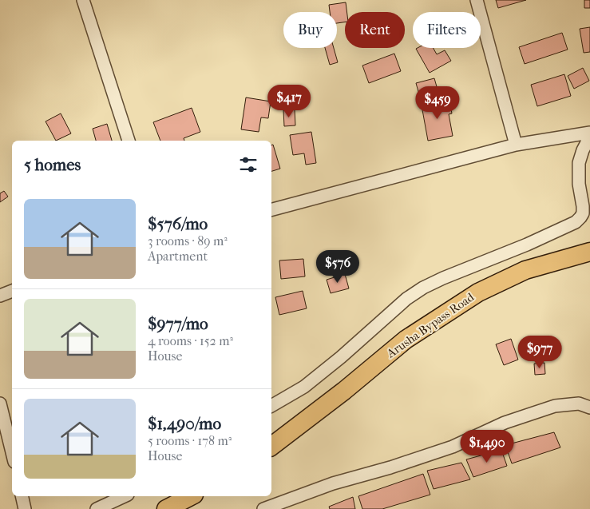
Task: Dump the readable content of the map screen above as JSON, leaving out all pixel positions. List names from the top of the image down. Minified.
{"streets":{"main road":["Arusha Bypass Road"]},"page":{"chip":["Buy","Rent","Filters"],"price":["$417","$459","$576","$977","$1,490"],"heading":"5 homes","list":[{"name":"$576/mo","note":"3 rooms · 89 m² · Apartment"},{"name":"$977/mo","note":"4 rooms · 152 m² · House"},{"name":"$1,490/mo","note":"5 rooms · 178 m² · House"}]}}
